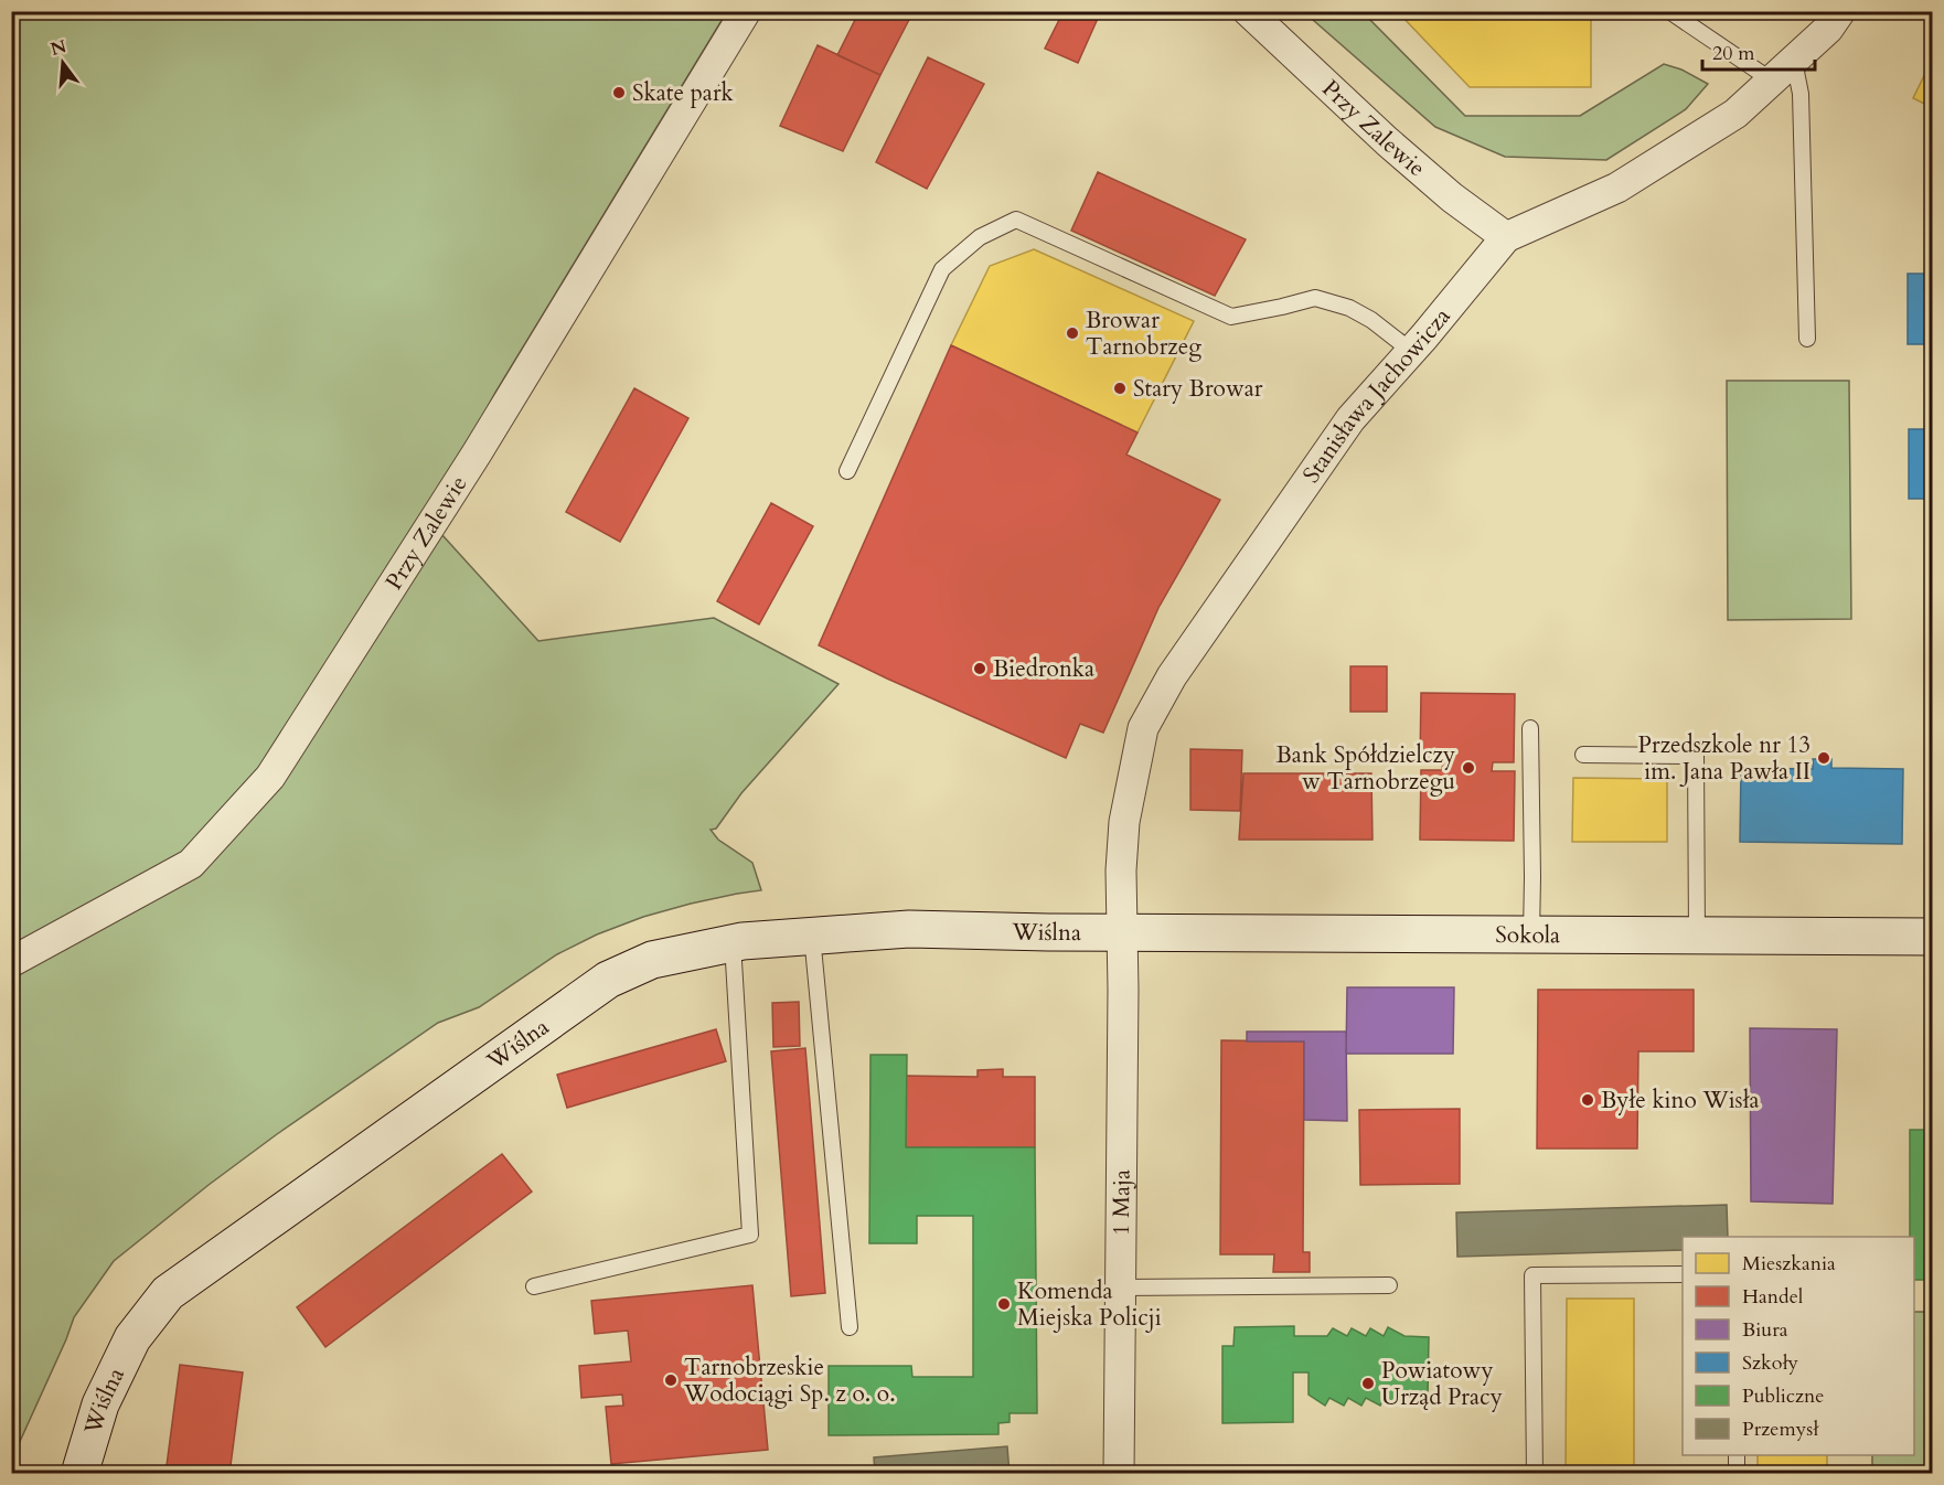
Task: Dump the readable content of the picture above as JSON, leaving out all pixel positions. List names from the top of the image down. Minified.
{"streets":{"street":["Przy Zalewie","Stanisława Jachowicza","Wiślna","Sokola","1 Maja"]},"crossings":[["Przy Zalewie","Stanisława Jachowicza"],["Stanisława Jachowicza","Wiślna"],["Stanisława Jachowicza","Sokola"],["Stanisława Jachowicza","1 Maja"],["Wiślna","Sokola"],["Wiślna","1 Maja"],["Sokola","1 Maja"]],"places":["Skate park","Browar Tarnobrzeg","Stary Browar","Biedronka","Przedszkole nr 13 im. Jana Pawła II","Bank Spółdzielczy w Tarnobrzegu","Byłe kino Wisła","Komenda Miejska Policji","Tarnobrzeskie Wodociągi Sp. z o. o.","Powiatowy Urząd Pracy"],"legend":["Mieszkania","Handel","Biura","Szkoły","Publiczne","Przemysł"],"scale_bar":"20 m","north":"top"}
